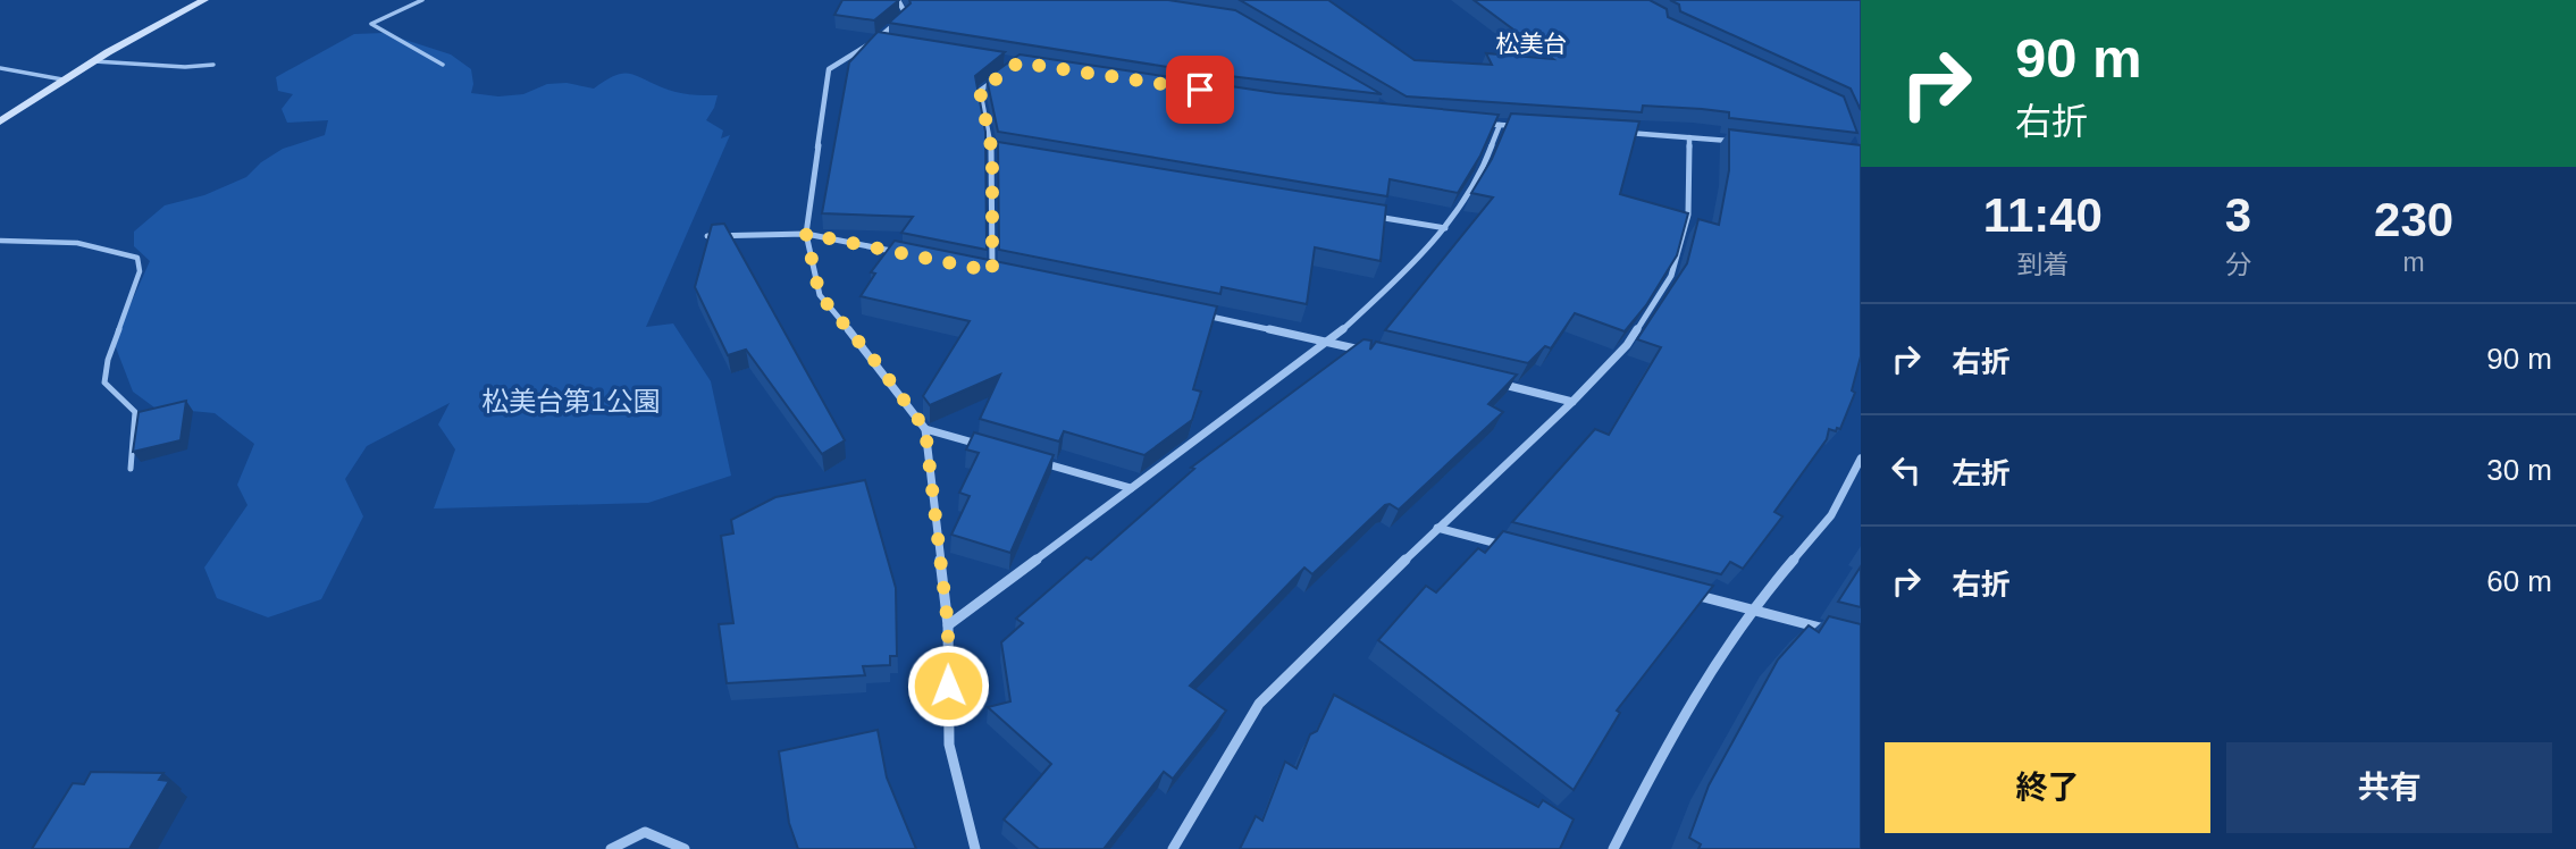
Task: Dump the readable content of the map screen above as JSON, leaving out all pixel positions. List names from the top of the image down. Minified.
{"districts":["松美台"],"parks":["松美台第1公園"],"page":{"turn":["90 m","右折"],"eta":["11:40","到着","3","分","230","m"],"list":[{"name":"右折","value":"90 m"},{"name":"左折","value":"30 m"},{"name":"右折","value":"60 m"}],"buttons":["終了","共有"]}}
